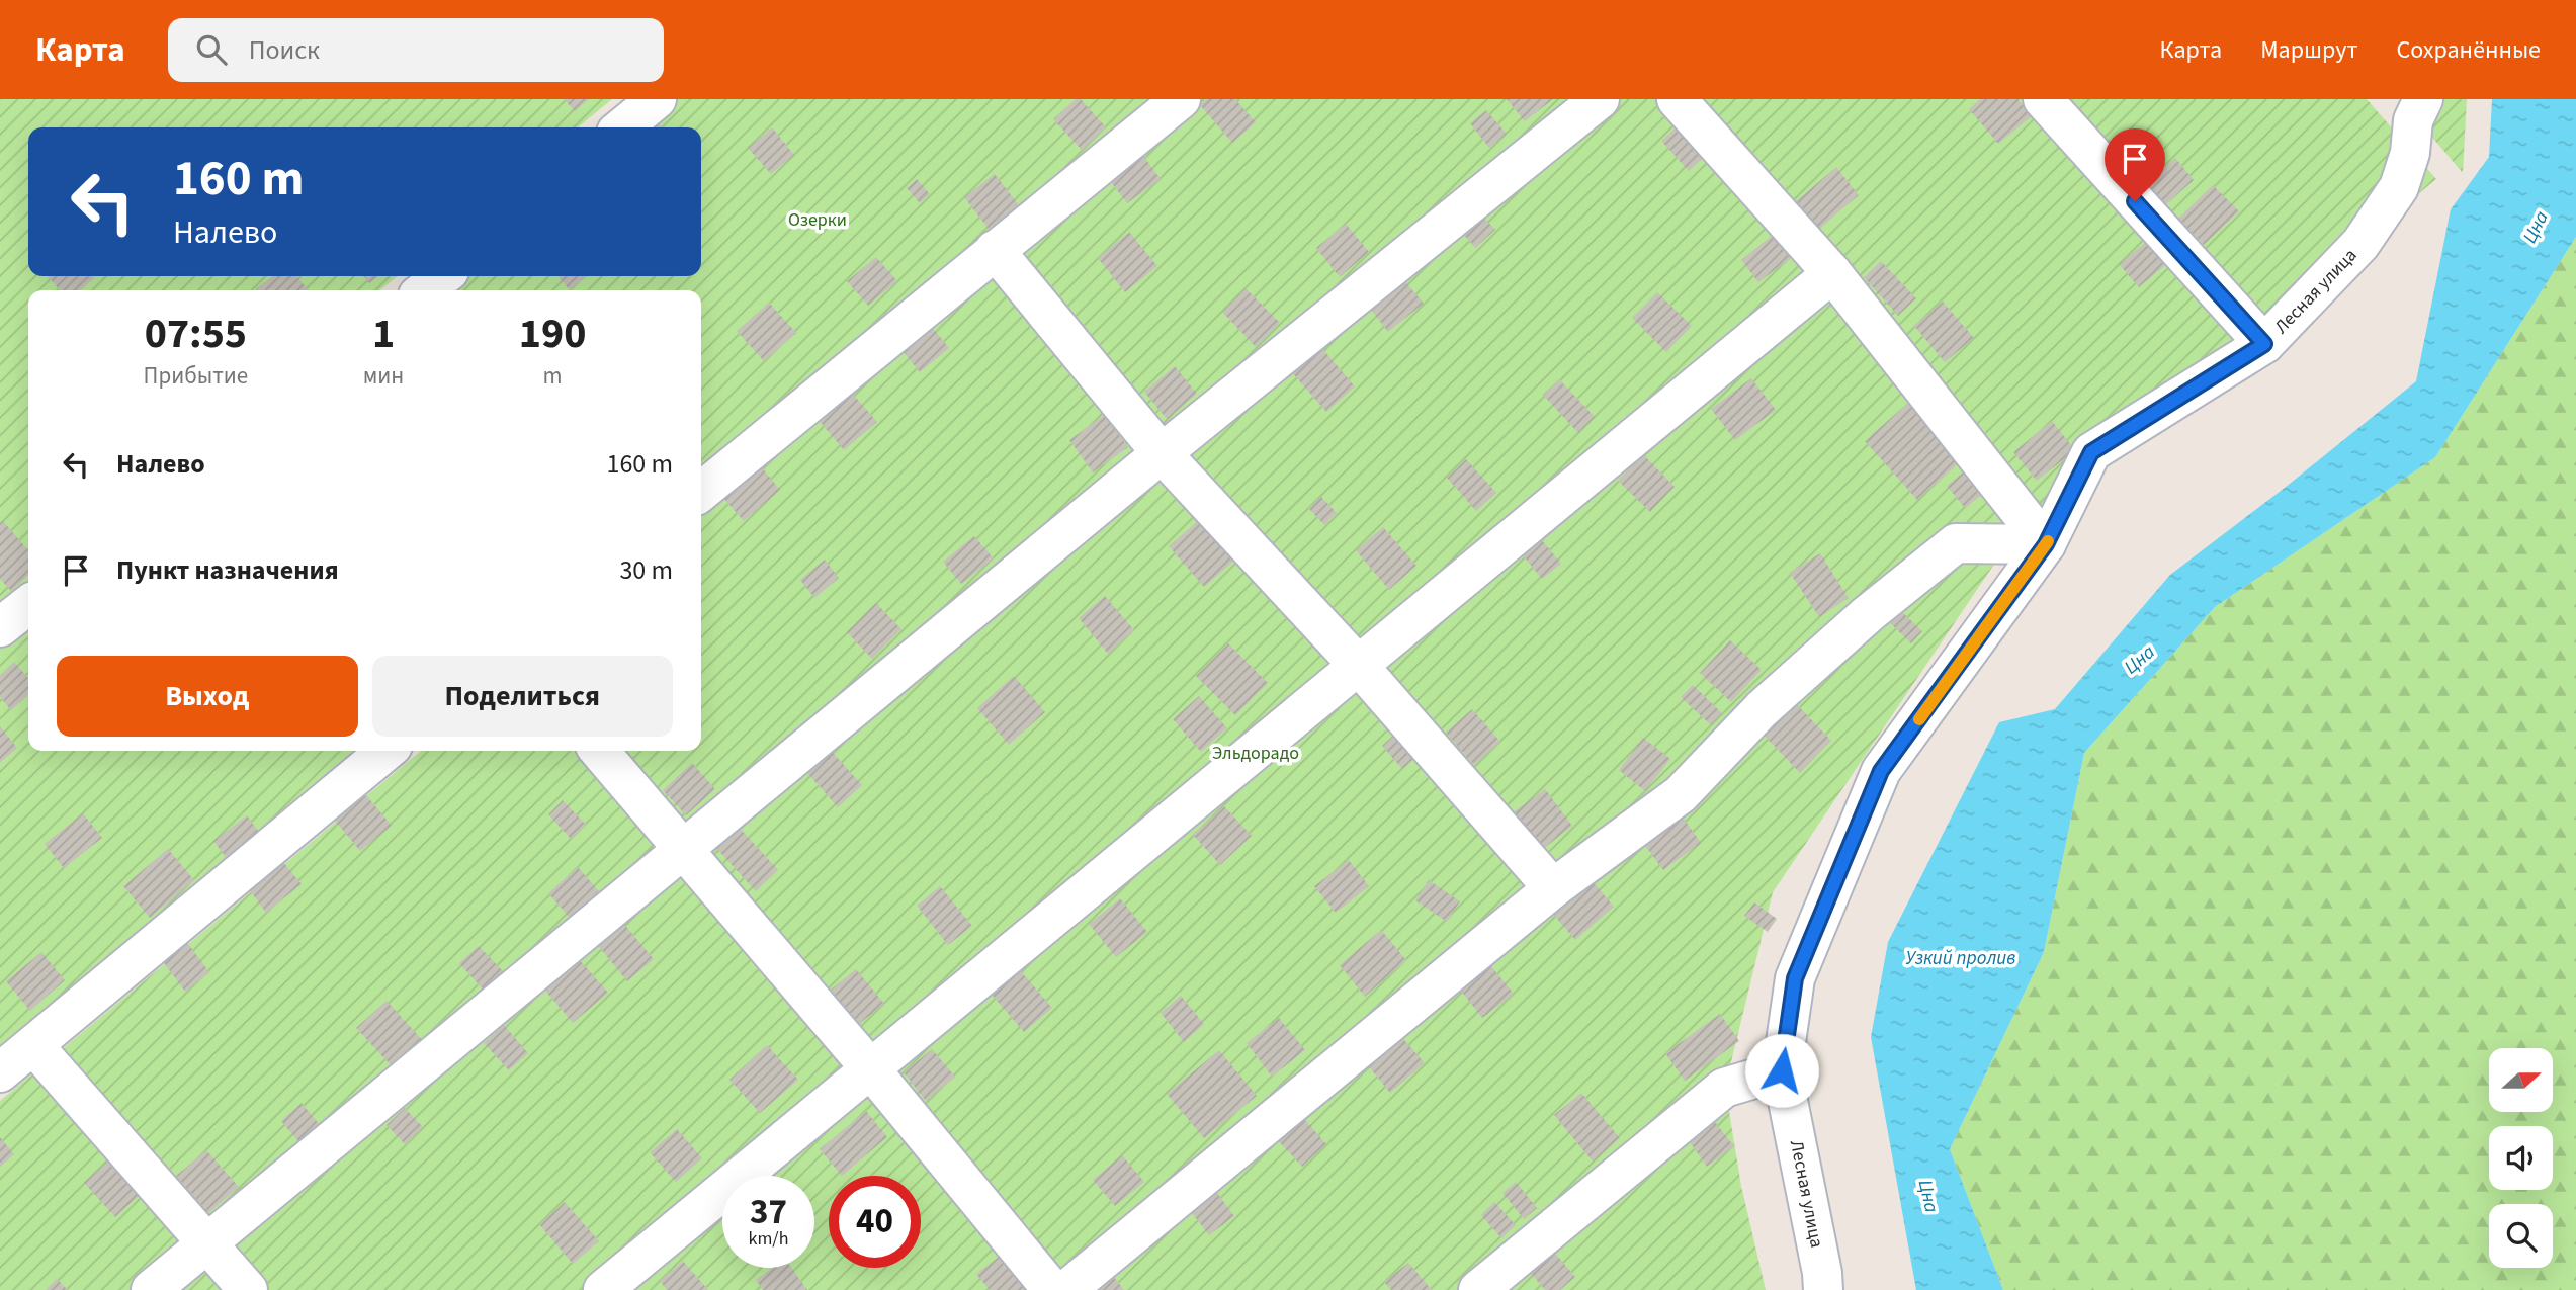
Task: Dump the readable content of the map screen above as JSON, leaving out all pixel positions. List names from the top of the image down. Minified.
{"streets":{"street":["Лесная улица"]},"water":["Цна","Узкий пролив"],"parks":["Озерки","Эльдорадо"],"north":"right","page":{"header":"Карта","search":"Поиск","nav":["Карта","Маршрут","Сохранённые"],"turn":["160 m","Налево"],"eta":["07:55","Прибытие","1","мин","190","m"],"list":[{"name":"Налево","value":"160 m"},{"name":"Пункт назначения","value":"30 m"}],"buttons":["Выход","Поделиться"],"speed":"37 km/h","limit":"40"}}
